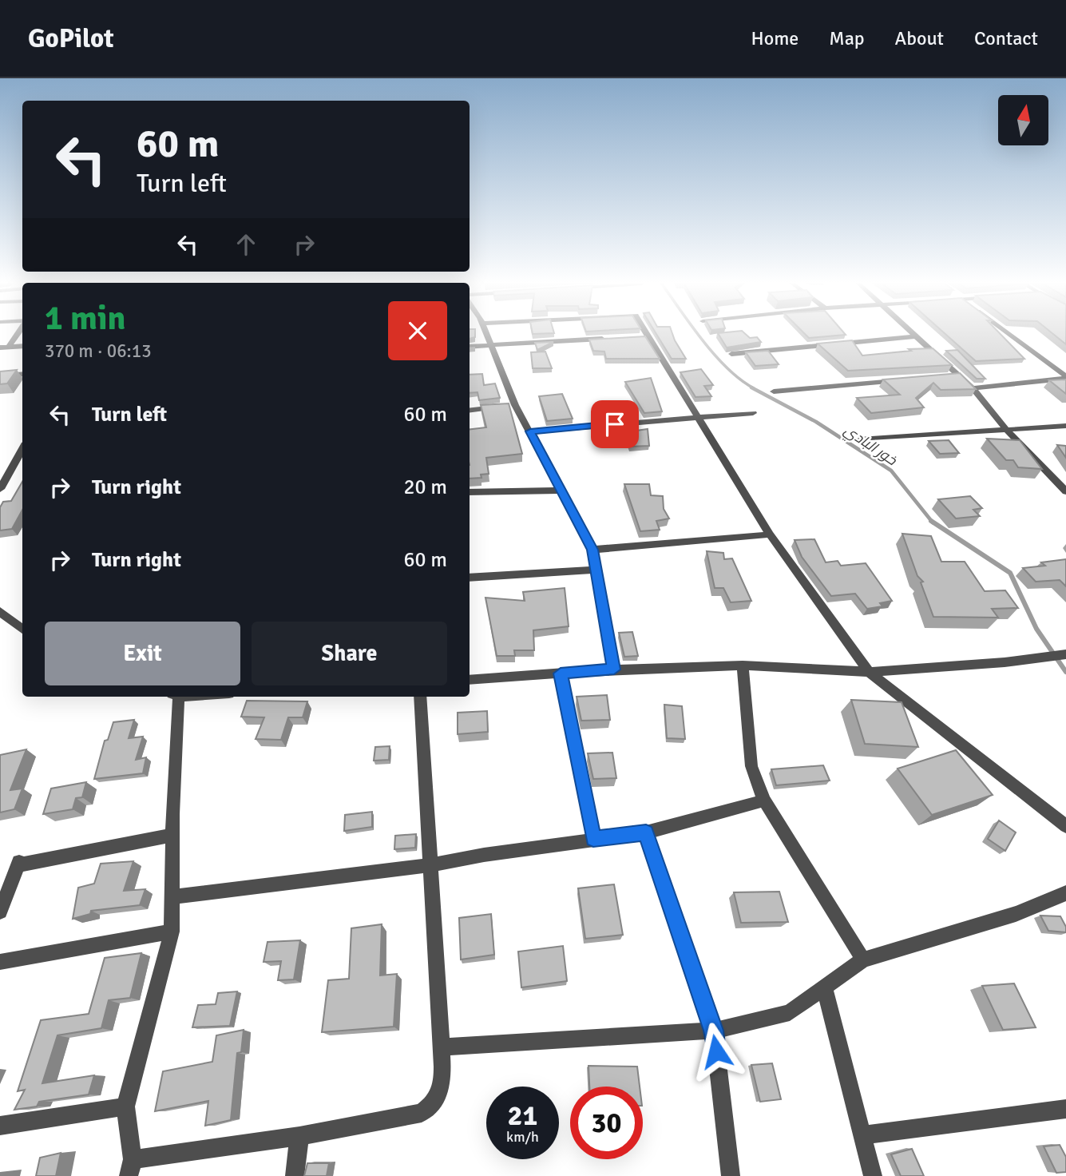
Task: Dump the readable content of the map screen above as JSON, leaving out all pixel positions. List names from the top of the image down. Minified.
{"water":["خور البادي"],"north":"top","page":{"header":"GoPilot","nav":["Home","Map","About","Contact"],"turn":["60 m","Turn left"],"heading":["1 min","370 m · 06:13"],"list":[{"name":"Turn left","value":"60 m"},{"name":"Turn right","value":"20 m"},{"name":"Turn right","value":"60 m"}],"buttons":["Exit","Share"],"speed":"21 km/h","limit":"30"}}
